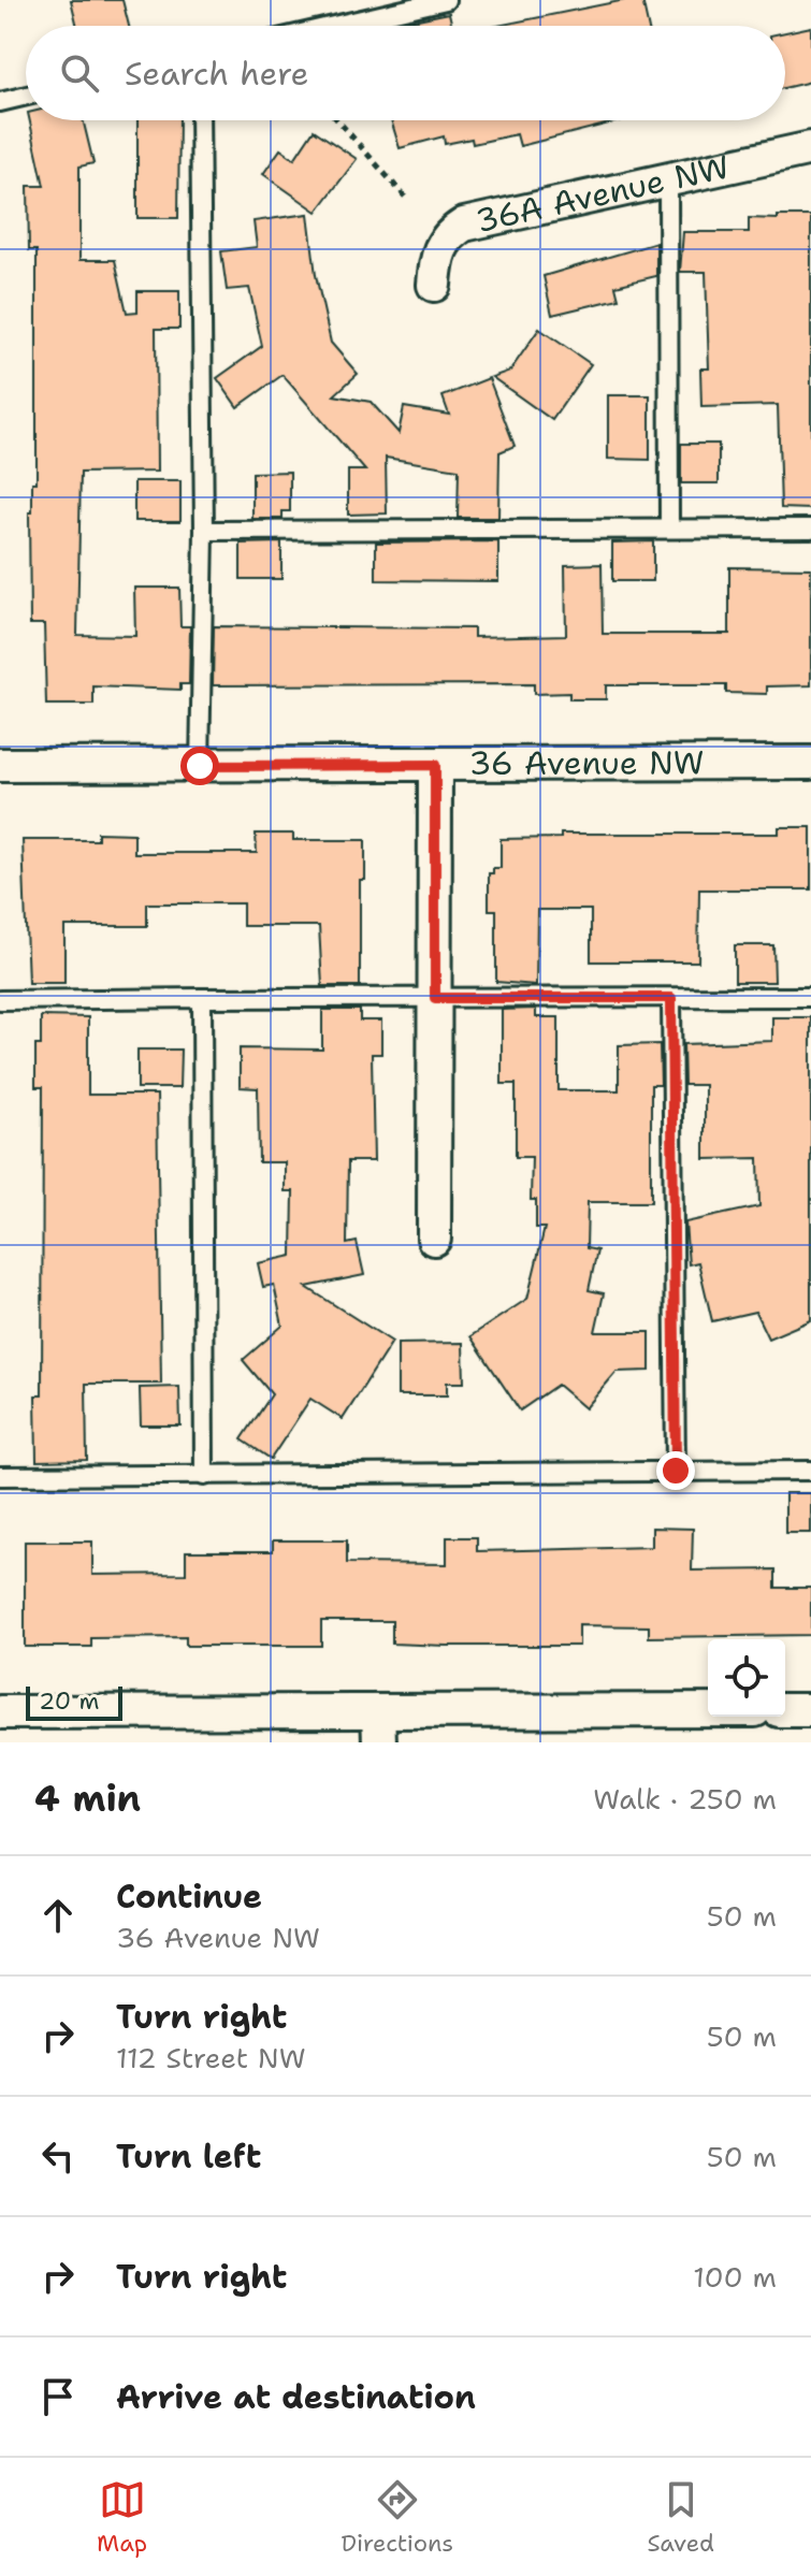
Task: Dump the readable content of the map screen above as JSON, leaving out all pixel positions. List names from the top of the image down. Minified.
{"streets":{"street":["36A Avenue NW","36 Avenue NW"]},"scale_bar":"20 m","page":{"search":"Search here","scale":"20 m","heading":["4 min","Walk · 250 m"],"list":[["Continue","36 Avenue NW","50 m"],["Turn right","112 Street NW","50 m"],["Turn left","50 m"],["Turn right","100 m"],"Arrive at destination"],"nav":["Map","Directions","Saved"]}}
